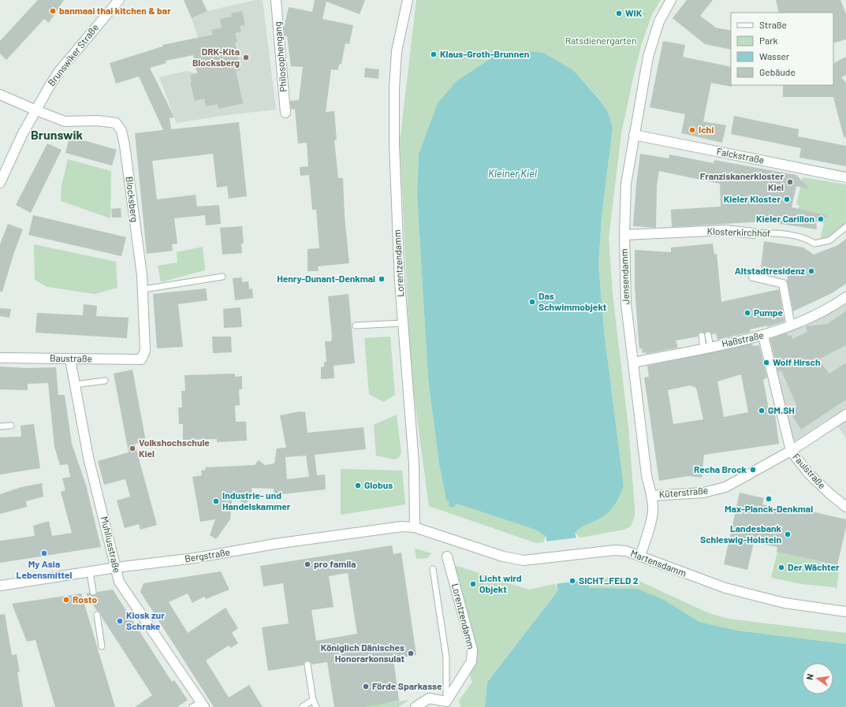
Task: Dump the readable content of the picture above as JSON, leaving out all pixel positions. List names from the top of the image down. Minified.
{"streets":{"street":["Brunswiker Straße","Philosophengang","Falckstraße","Blocksberg","Klosterkirchhof","Lorentzendamm","Jensendamm","Haßstraße","Baustraße","Faulstraße","Küterstraße","Muhliusstraße","Bergstraße","Martensdamm"]},"crossings":[["Brunswiker Straße","Blocksberg"],["Falckstraße","Jensendamm"],["Blocksberg","Baustraße"],["Klosterkirchhof","Jensendamm"],["Lorentzendamm","Bergstraße"],["Lorentzendamm","Martensdamm"],["Jensendamm","Haßstraße"],["Jensendamm","Küterstraße"],["Jensendamm","Martensdamm"],["Haßstraße","Faulstraße"],["Baustraße","Muhliusstraße"],["Faulstraße","Küterstraße"],["Muhliusstraße","Bergstraße"],["Bergstraße","Martensdamm"]],"districts":["Brunswik"],"water":["Kleiner Kiel"],"parks":["Ratsdienergarten"],"places":["banmaai thai kitchen & bar","WIK","Klaus-Groth-Brunnen","DRK-Kita Blocksberg","Ichi","Franziskanerkloster Kiel","Kieler Kloster","Kieler Carillon","Altstadtresidenz","Henry-Dunant-Denkmal","Das Schwimmobjekt","Pumpe","Wolf Hirsch","GM.SH","Volkshochschule Kiel","Recha Brock","Globus","Max-Planck-Denkmal","Industrie- und Handelskammer","Landesbank Schleswig-Holstein","My Asia Lebensmittel","pro famila","Der Wächter","SICHT_FELD 2","Licht wird Objekt","Rosto","Kiosk zur Schrake","Königlich Dänisches Honorarkonsulat","Förde Sparkasse"],"legend":["Straße","Park","Wasser","Gebäude"],"north":"left"}
